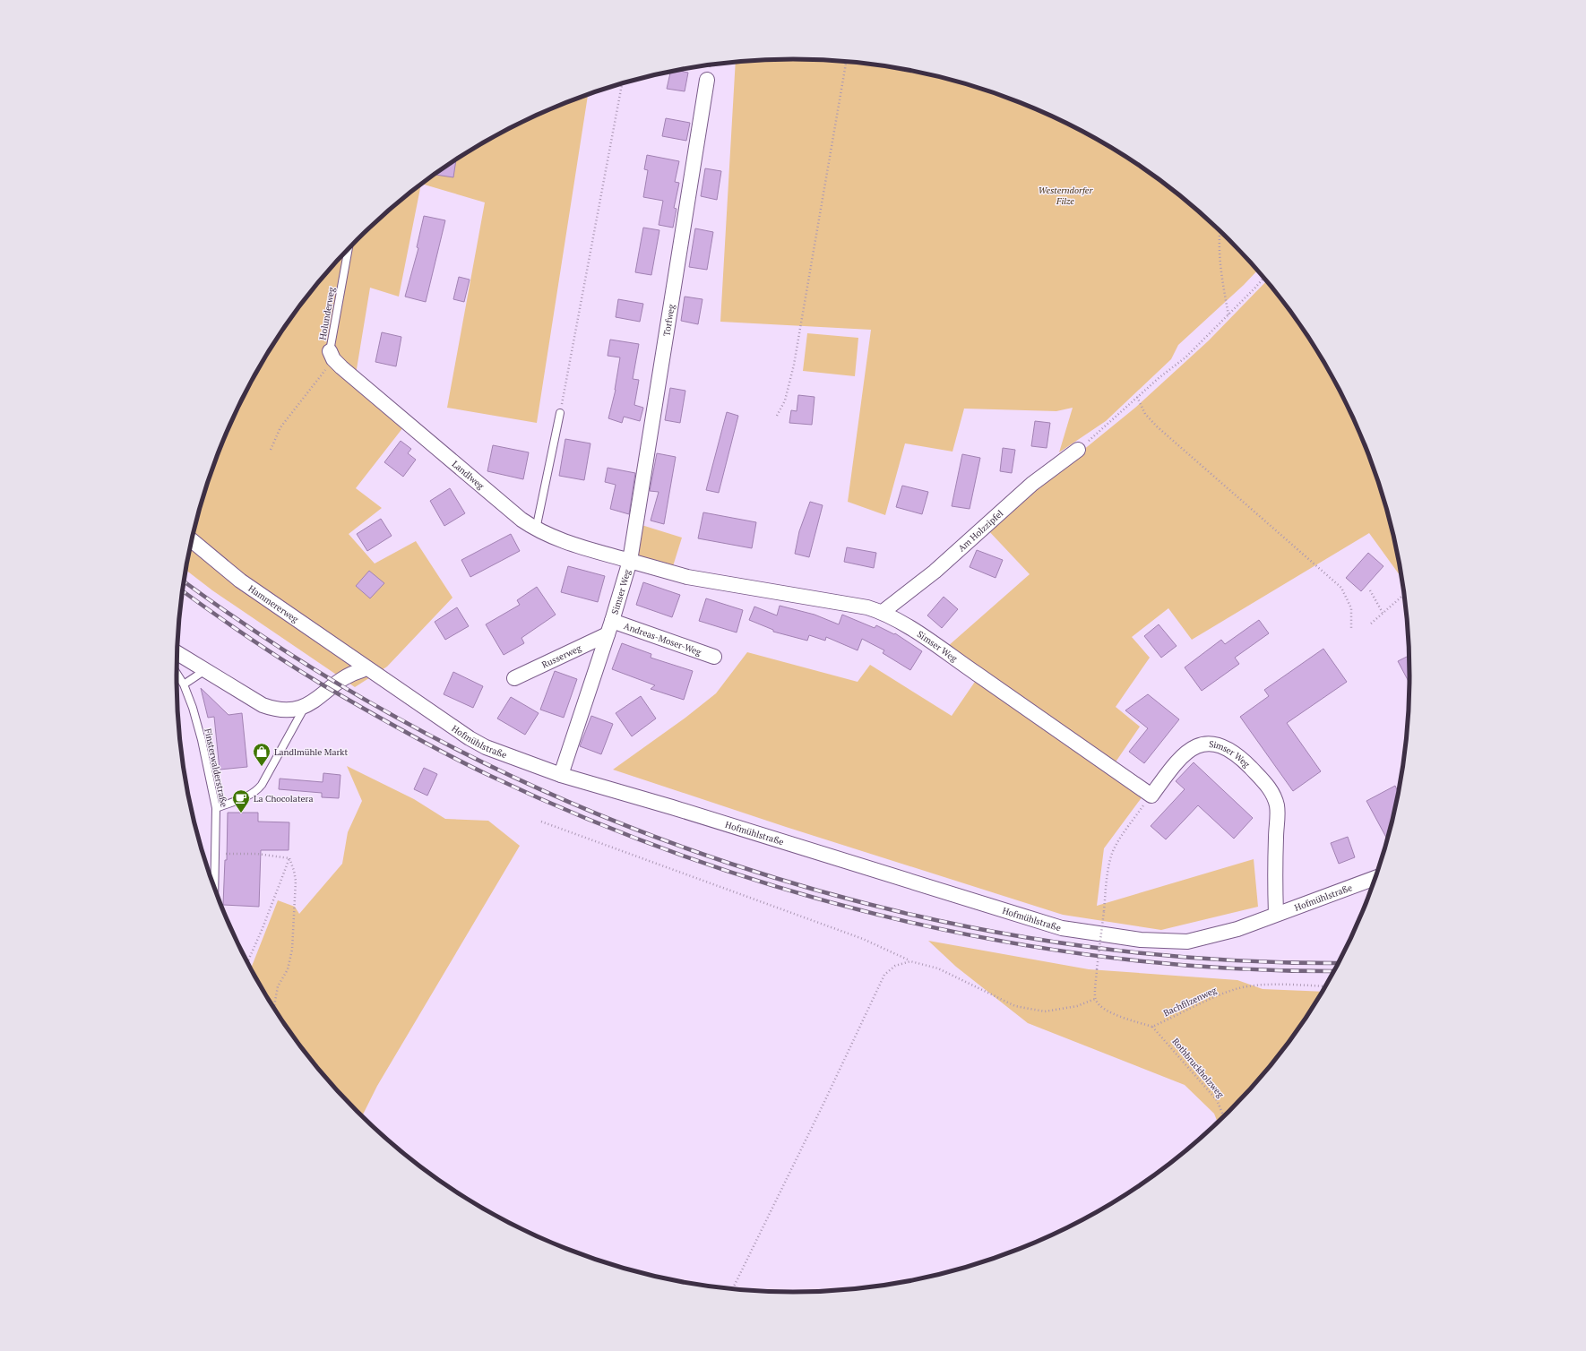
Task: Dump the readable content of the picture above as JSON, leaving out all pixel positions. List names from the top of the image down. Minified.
{"streets":{"street":["Torfweg","Landlweg","Am Holzzipfel","Simser Weg","Hammererweg","Andreas-Moser-Weg","Russerweg","Hofmühlstraße"],"lane":["Holunderweg","Finsterwalderstraße"],"path":["Bachfilzenweg","Rothbruckholzweg"]},"crossings":[["Holunderweg","Landlweg"],["Torfweg","Landlweg"],["Torfweg","Simser Weg"],["Landlweg","Simser Weg"],["Am Holzzipfel","Simser Weg"],["Simser Weg","Andreas-Moser-Weg"],["Simser Weg","Russerweg"],["Simser Weg","Hofmühlstraße"],["Hammererweg","Hofmühlstraße"],["Bachfilzenweg","Rothbruckholzweg"]],"parks":["Westerndorfer Filze"],"places":{"shop":["Landlmühle Markt"],"cafe":["La Chocolatera"]}}
